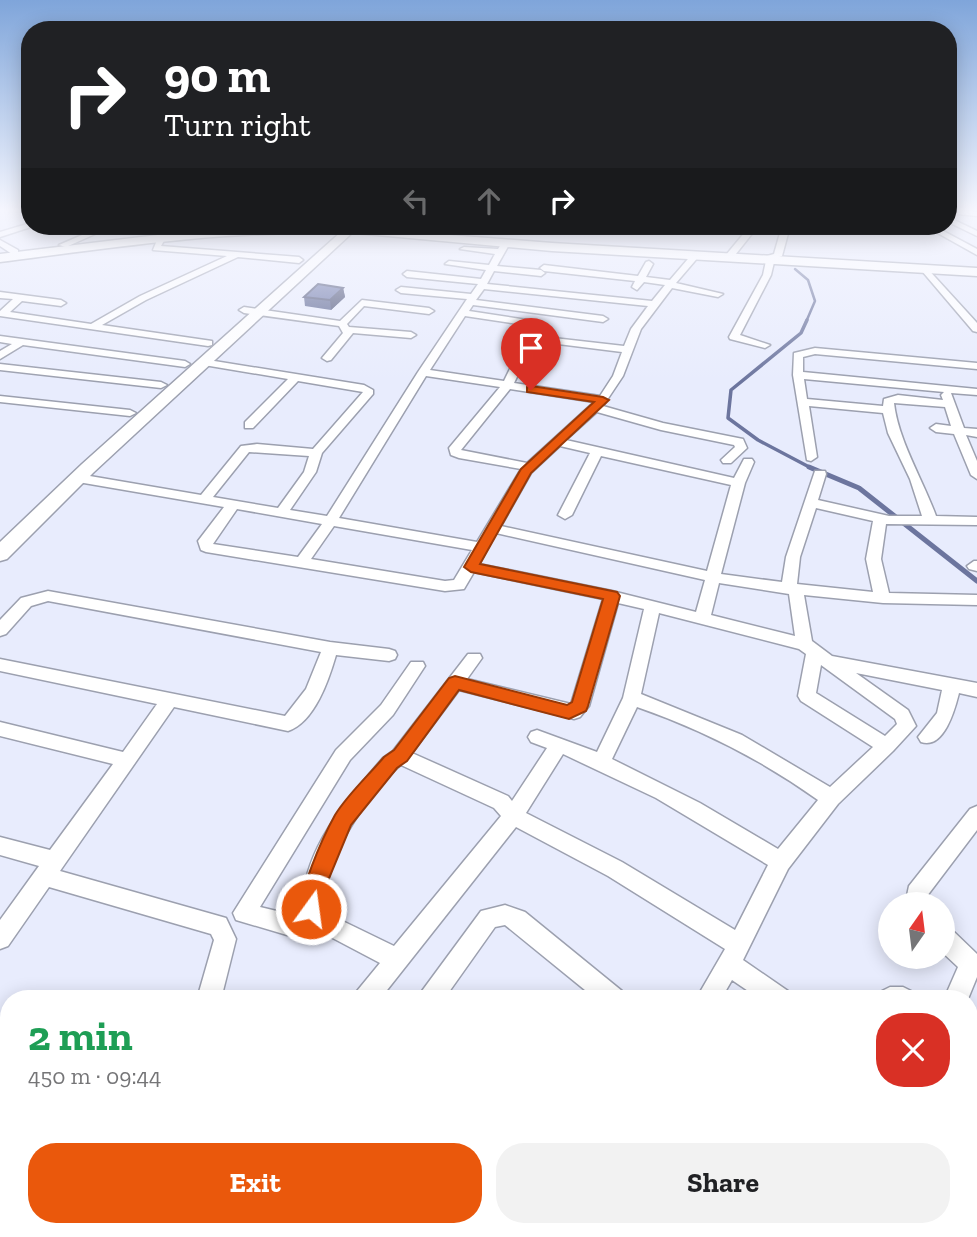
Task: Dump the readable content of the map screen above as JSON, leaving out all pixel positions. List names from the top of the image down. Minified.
{"north":"top","page":{"turn":["90 m","Turn right"],"heading":["2 min","450 m · 09:44"],"buttons":["Exit","Share"]}}
